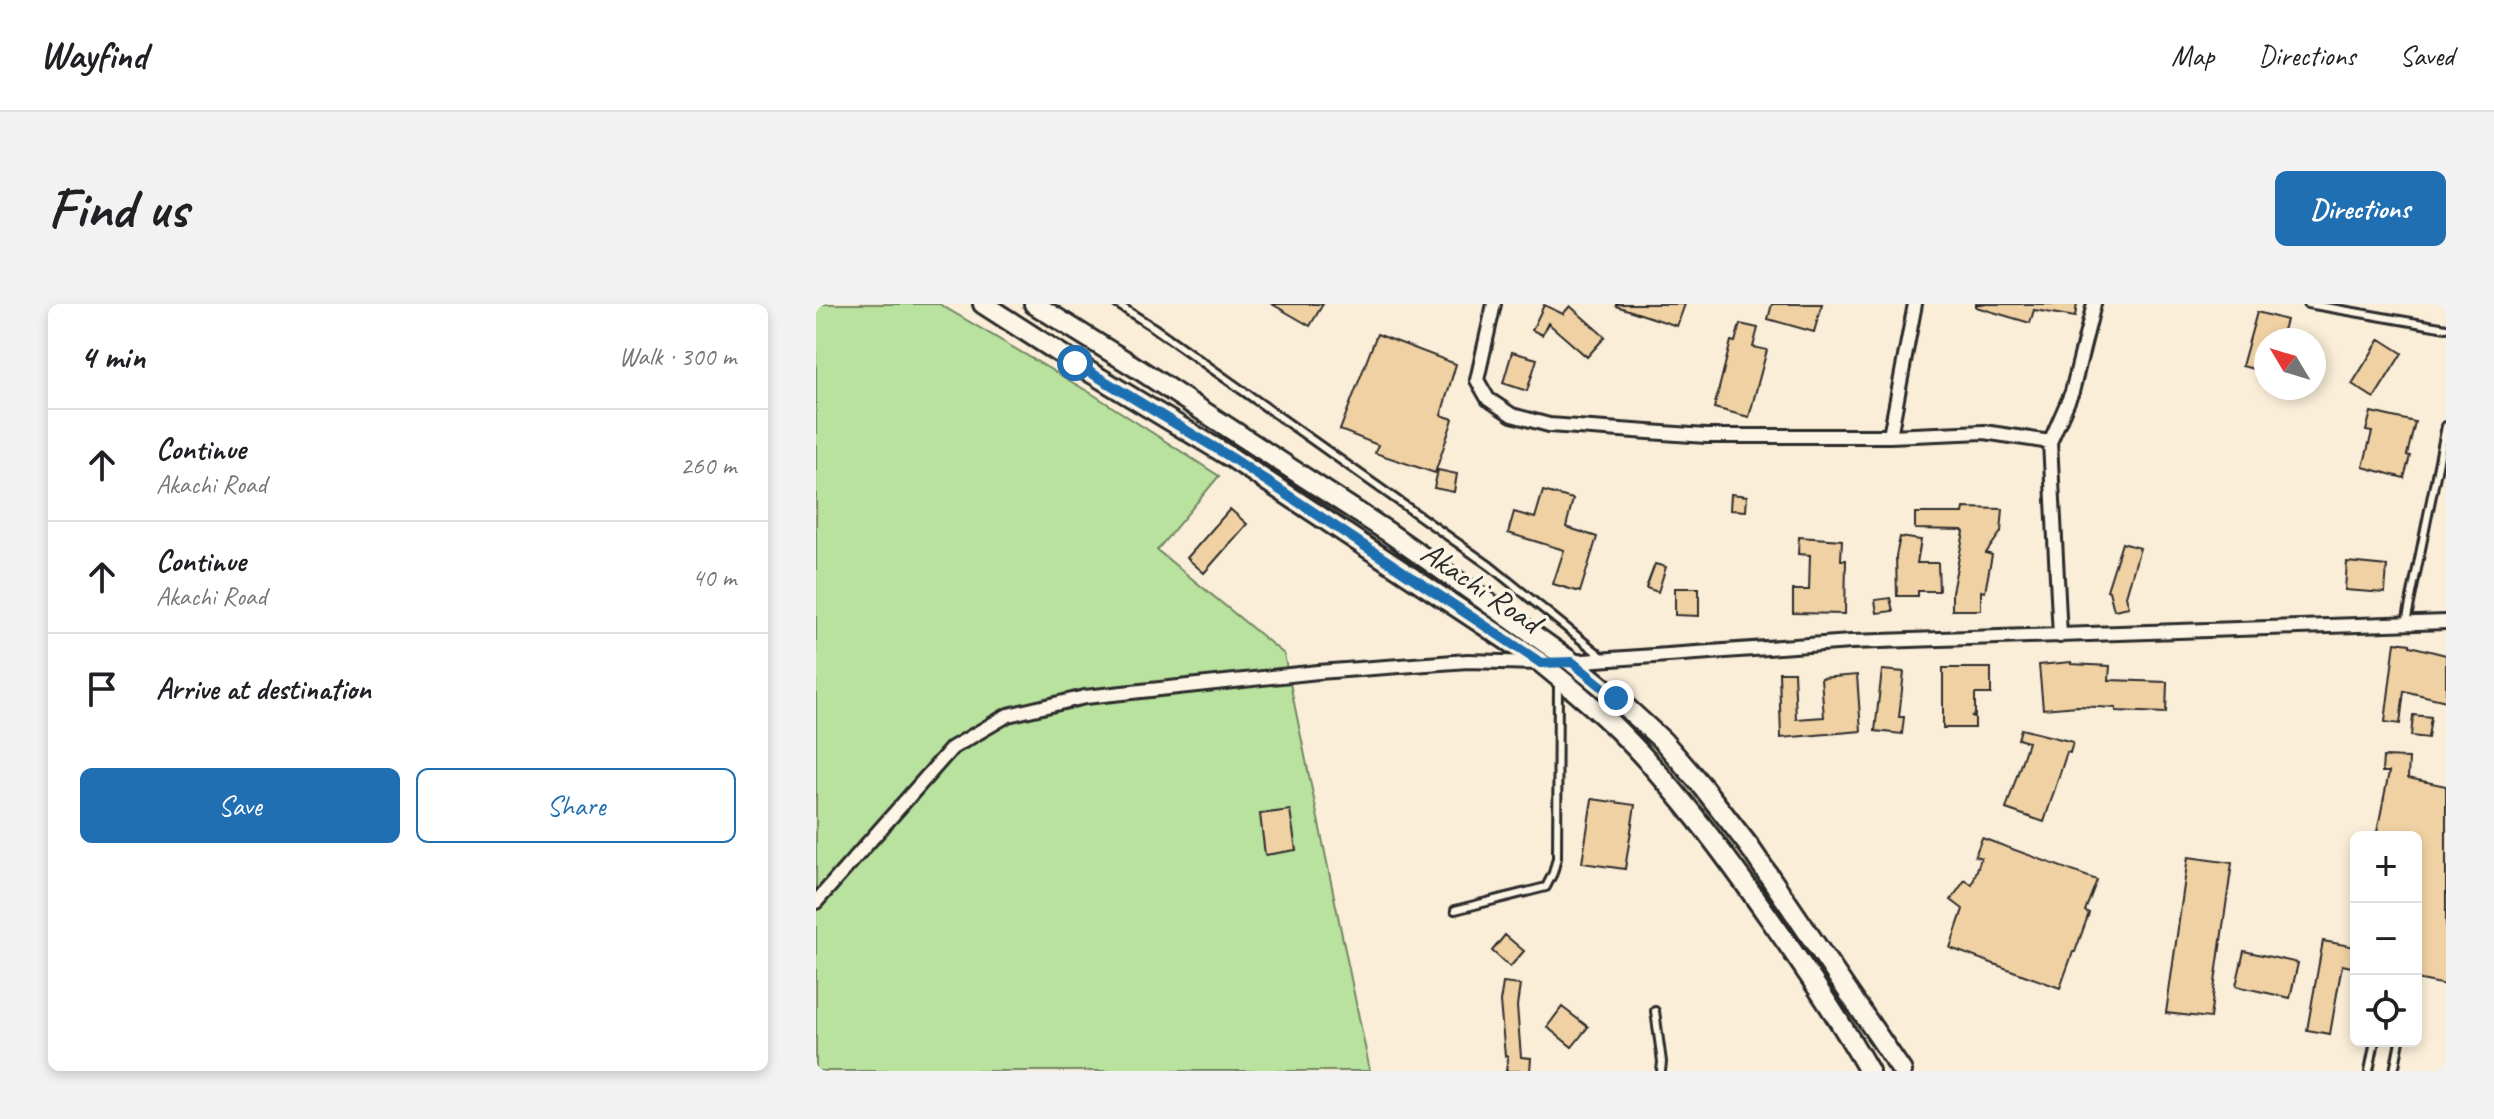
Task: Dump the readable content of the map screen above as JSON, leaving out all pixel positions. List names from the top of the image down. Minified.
{"streets":{"main road":["Akachi Road"]},"north":"top left","page":{"header":"Wayfind","nav":["Map","Directions","Saved"],"buttons":["Directions",["Save","Share"]],"title":"Find us","heading":["4 min","Walk · 300 m"],"list":[["Continue","Akachi Road","260 m"],["Continue","Akachi Road","40 m"],"Arrive at destination"],"map_buttons":["+","−"]}}
